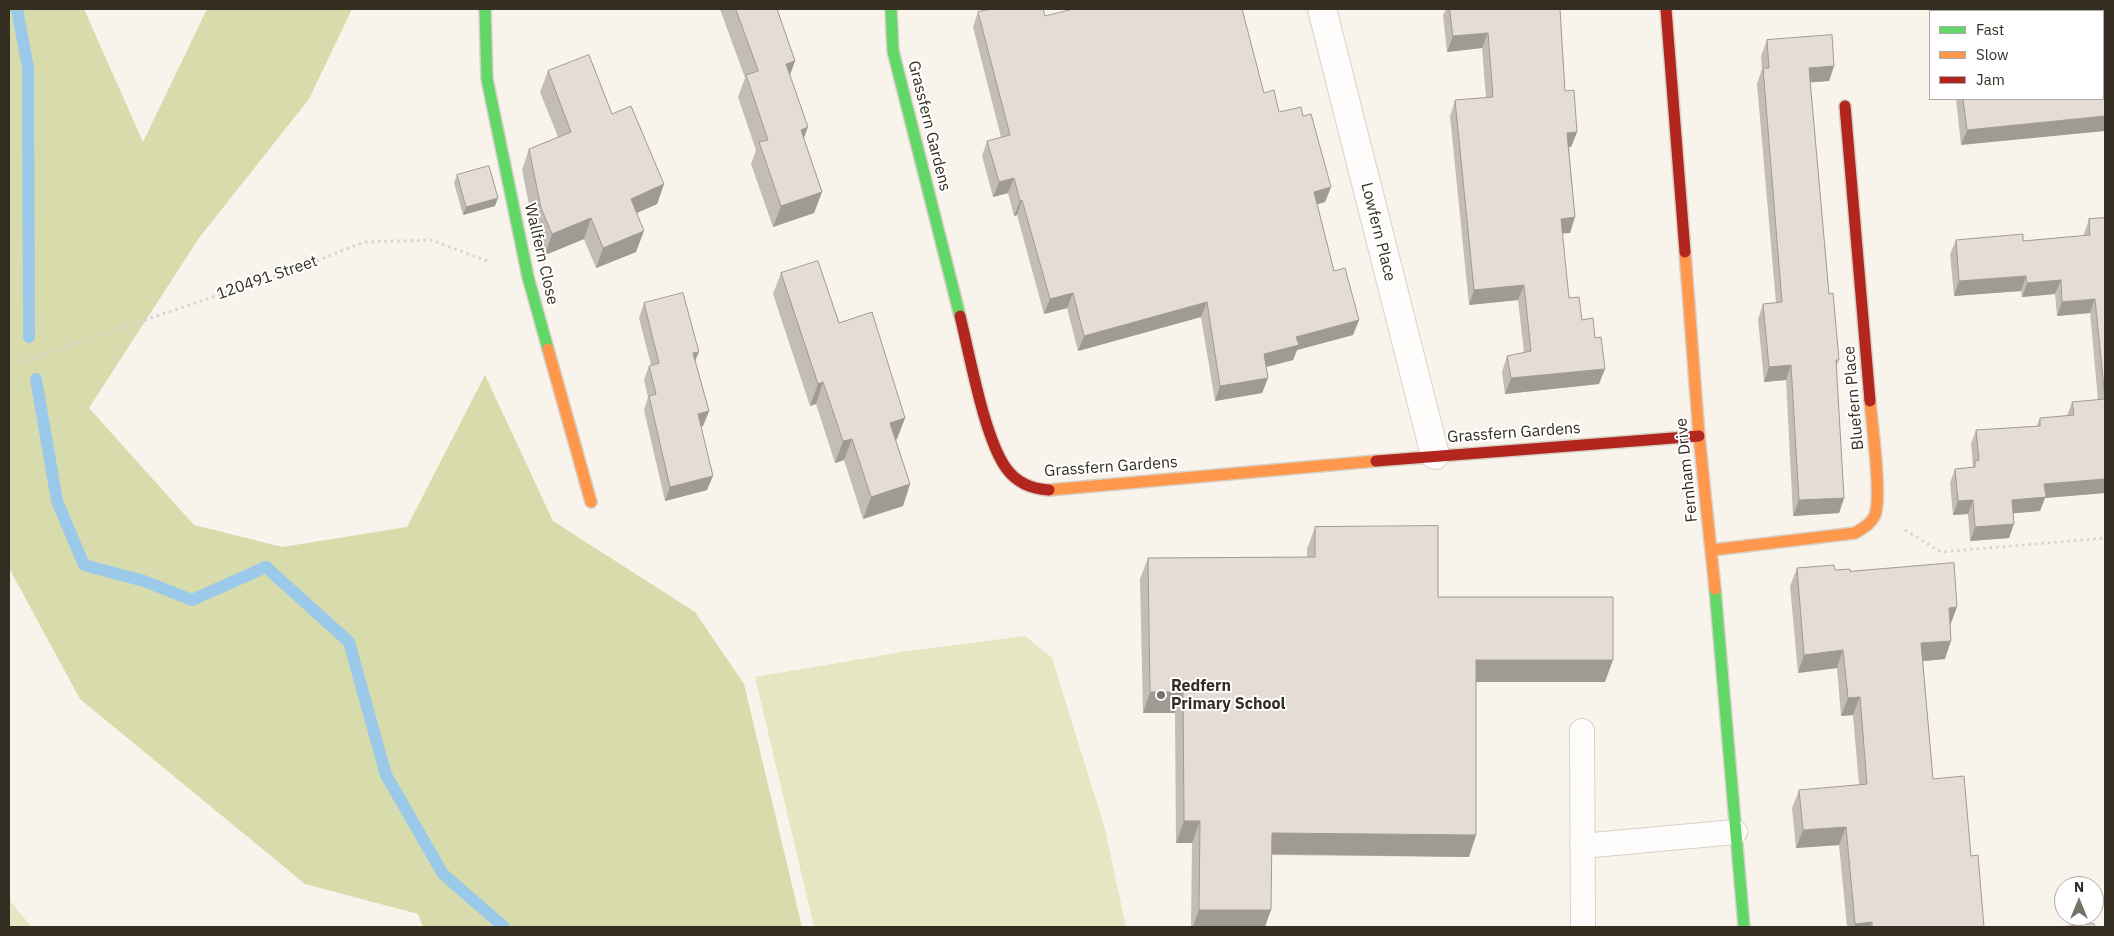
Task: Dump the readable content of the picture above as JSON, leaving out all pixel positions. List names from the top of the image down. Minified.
{"streets":{"street":["Grassfern Gardens","Lowfern Place","Wallfern Close","Bluefern Place","Fernham Drive"],"path":["120491 Street"]},"crossings":[["Grassfern Gardens","Lowfern Place"],["Grassfern Gardens","Fernham Drive"],["Wallfern Close","120491 Street"]],"places":["Redfern Primary School"],"legend":["Fast","Slow","Jam"],"north":"top"}
